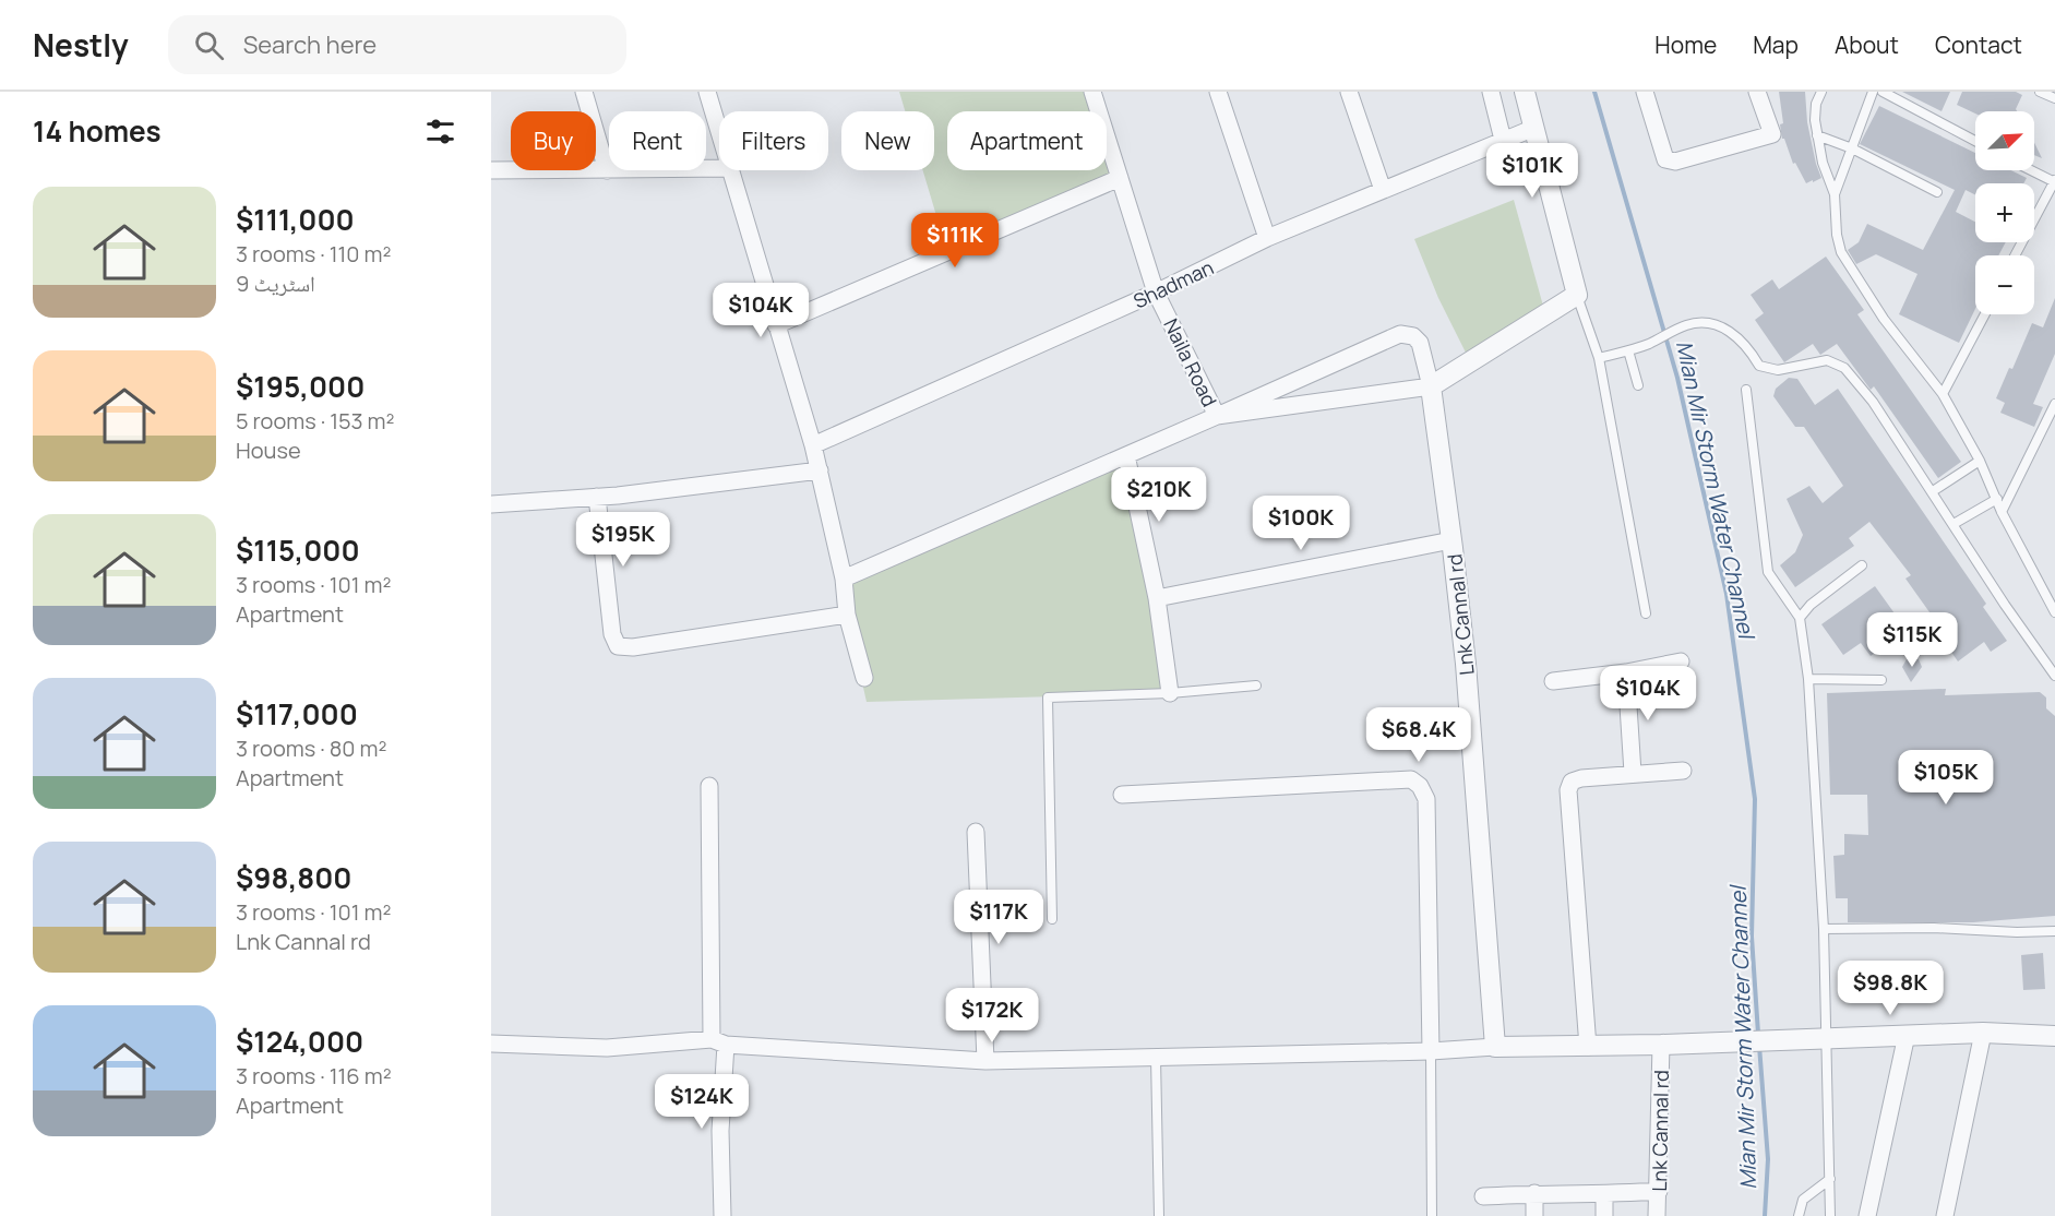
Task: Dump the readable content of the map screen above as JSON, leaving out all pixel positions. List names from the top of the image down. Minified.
{"streets":{"street":["Shadman","Naila Road","Lnk Cannal rd"]},"crossings":[["Shadman","Naila Road"],["Naila Road","Lnk Cannal rd"]],"water":["Mian Mir Storm Water Channel"],"north":"top right","page":{"header":"Nestly","search":"Search here","nav":["Home","Map","About","Contact"],"heading":"14 homes","map_buttons":["+","−"],"chip":["Buy","Rent","Filters","New","Apartment"],"price":["$101K","$111K","$104K","$210K","$100K","$195K","$115K","$104K","$68.4K","$105K","$117K","$98.8K","$172K","$124K"],"list":[{"name":"$111,000","note":"3 rooms · 110 m² · اسٹریٹ 9"},{"name":"$195,000","note":"5 rooms · 153 m² · House"},{"name":"$115,000","note":"3 rooms · 101 m² · Apartment"},{"name":"$117,000","note":"3 rooms · 80 m² · Apartment"},{"name":"$98,800","note":"3 rooms · 101 m² · Lnk Cannal rd"},{"name":"$124,000","note":"3 rooms · 116 m² · Apartment"}]}}
